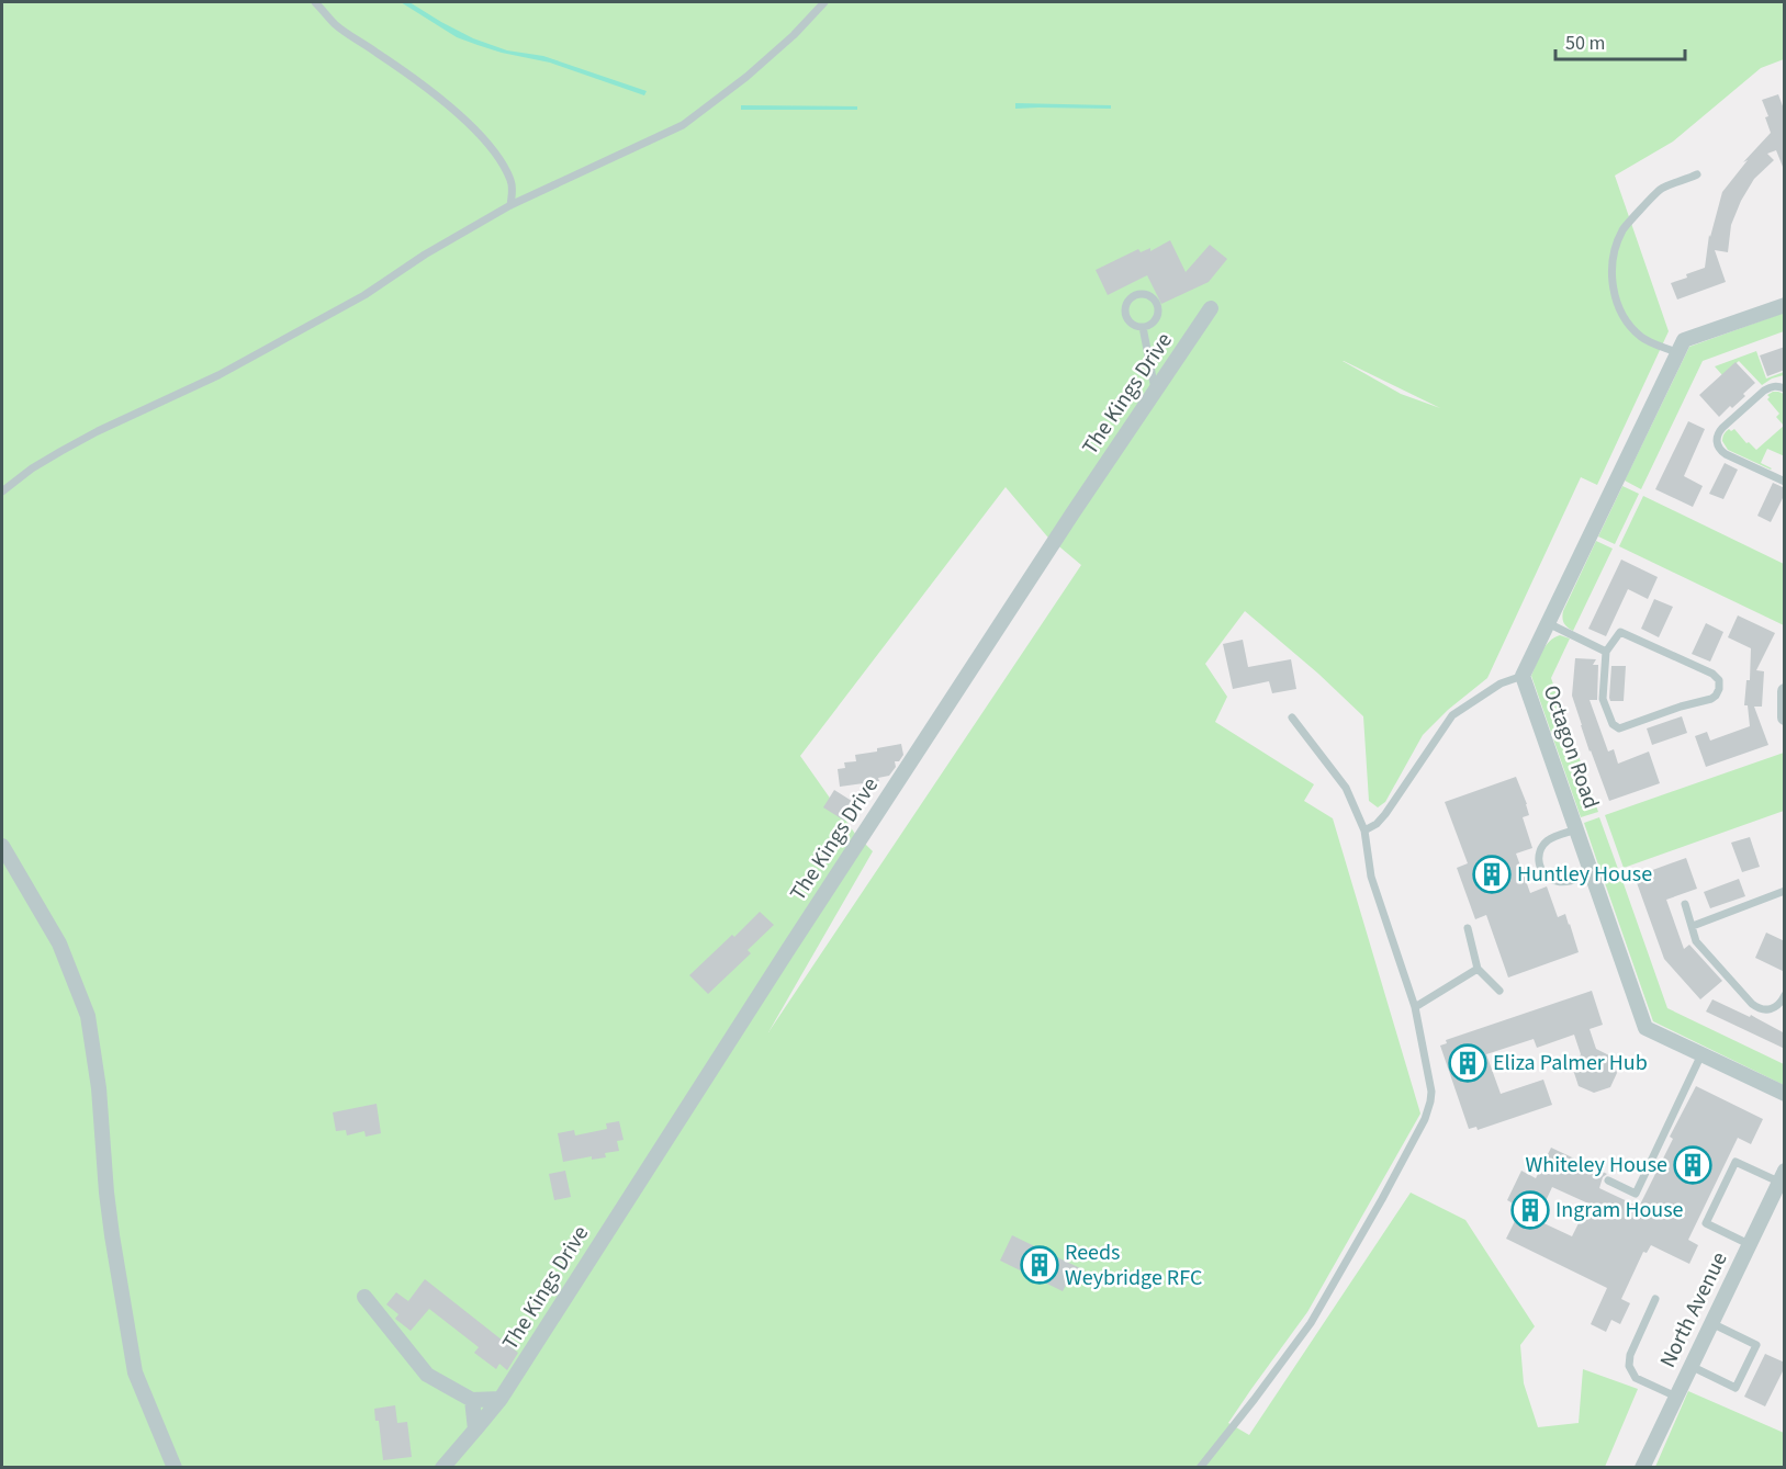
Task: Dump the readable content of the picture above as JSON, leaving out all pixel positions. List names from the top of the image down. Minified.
{"streets":{"street":["The Kings Drive","Octagon Road","North Avenue"]},"places":{"building":["Huntley House","Eliza Palmer Hub","Whiteley House","Ingram House","Reeds Weybridge RFC"]},"scale_bar":"50 m"}
